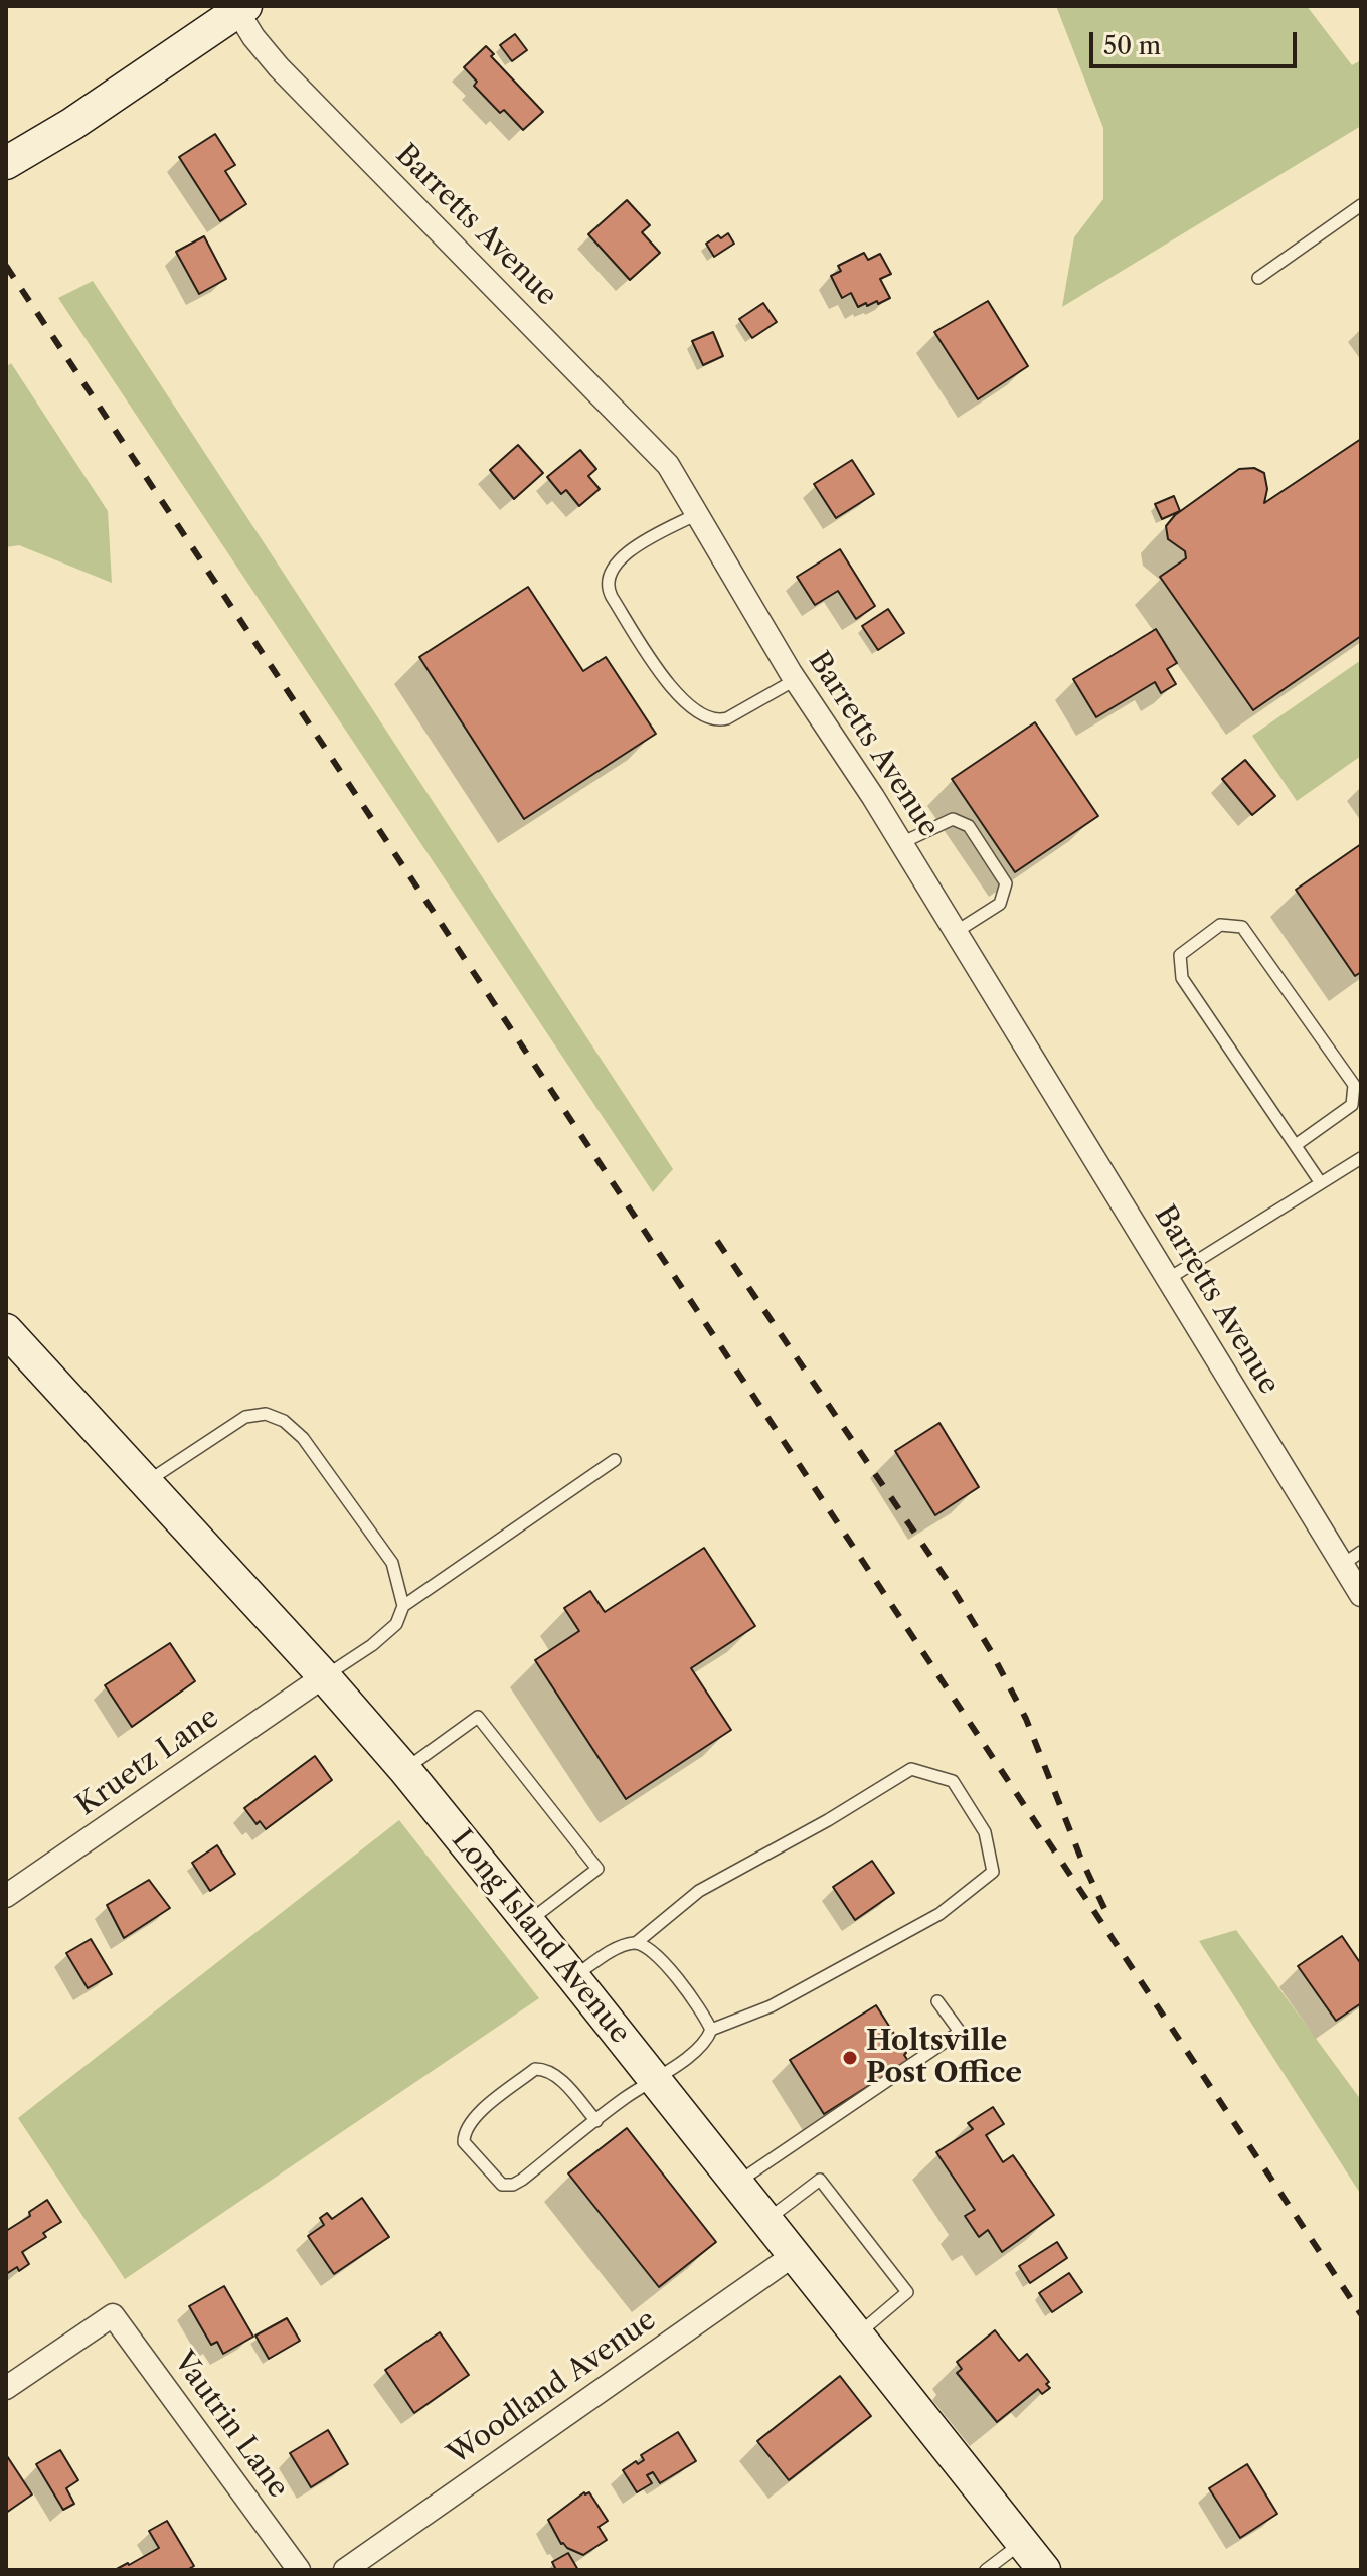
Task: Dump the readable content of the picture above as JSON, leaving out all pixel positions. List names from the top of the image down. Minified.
{"streets":{"street":["Barretts Avenue","Kruetz Lane","Long Island Avenue","Woodland Avenue","Vautrin Lane"]},"crossings":[["Kruetz Lane","Long Island Avenue"],["Long Island Avenue","Woodland Avenue"]],"places":["Holtsville Post Office"],"scale_bar":"50 m"}
